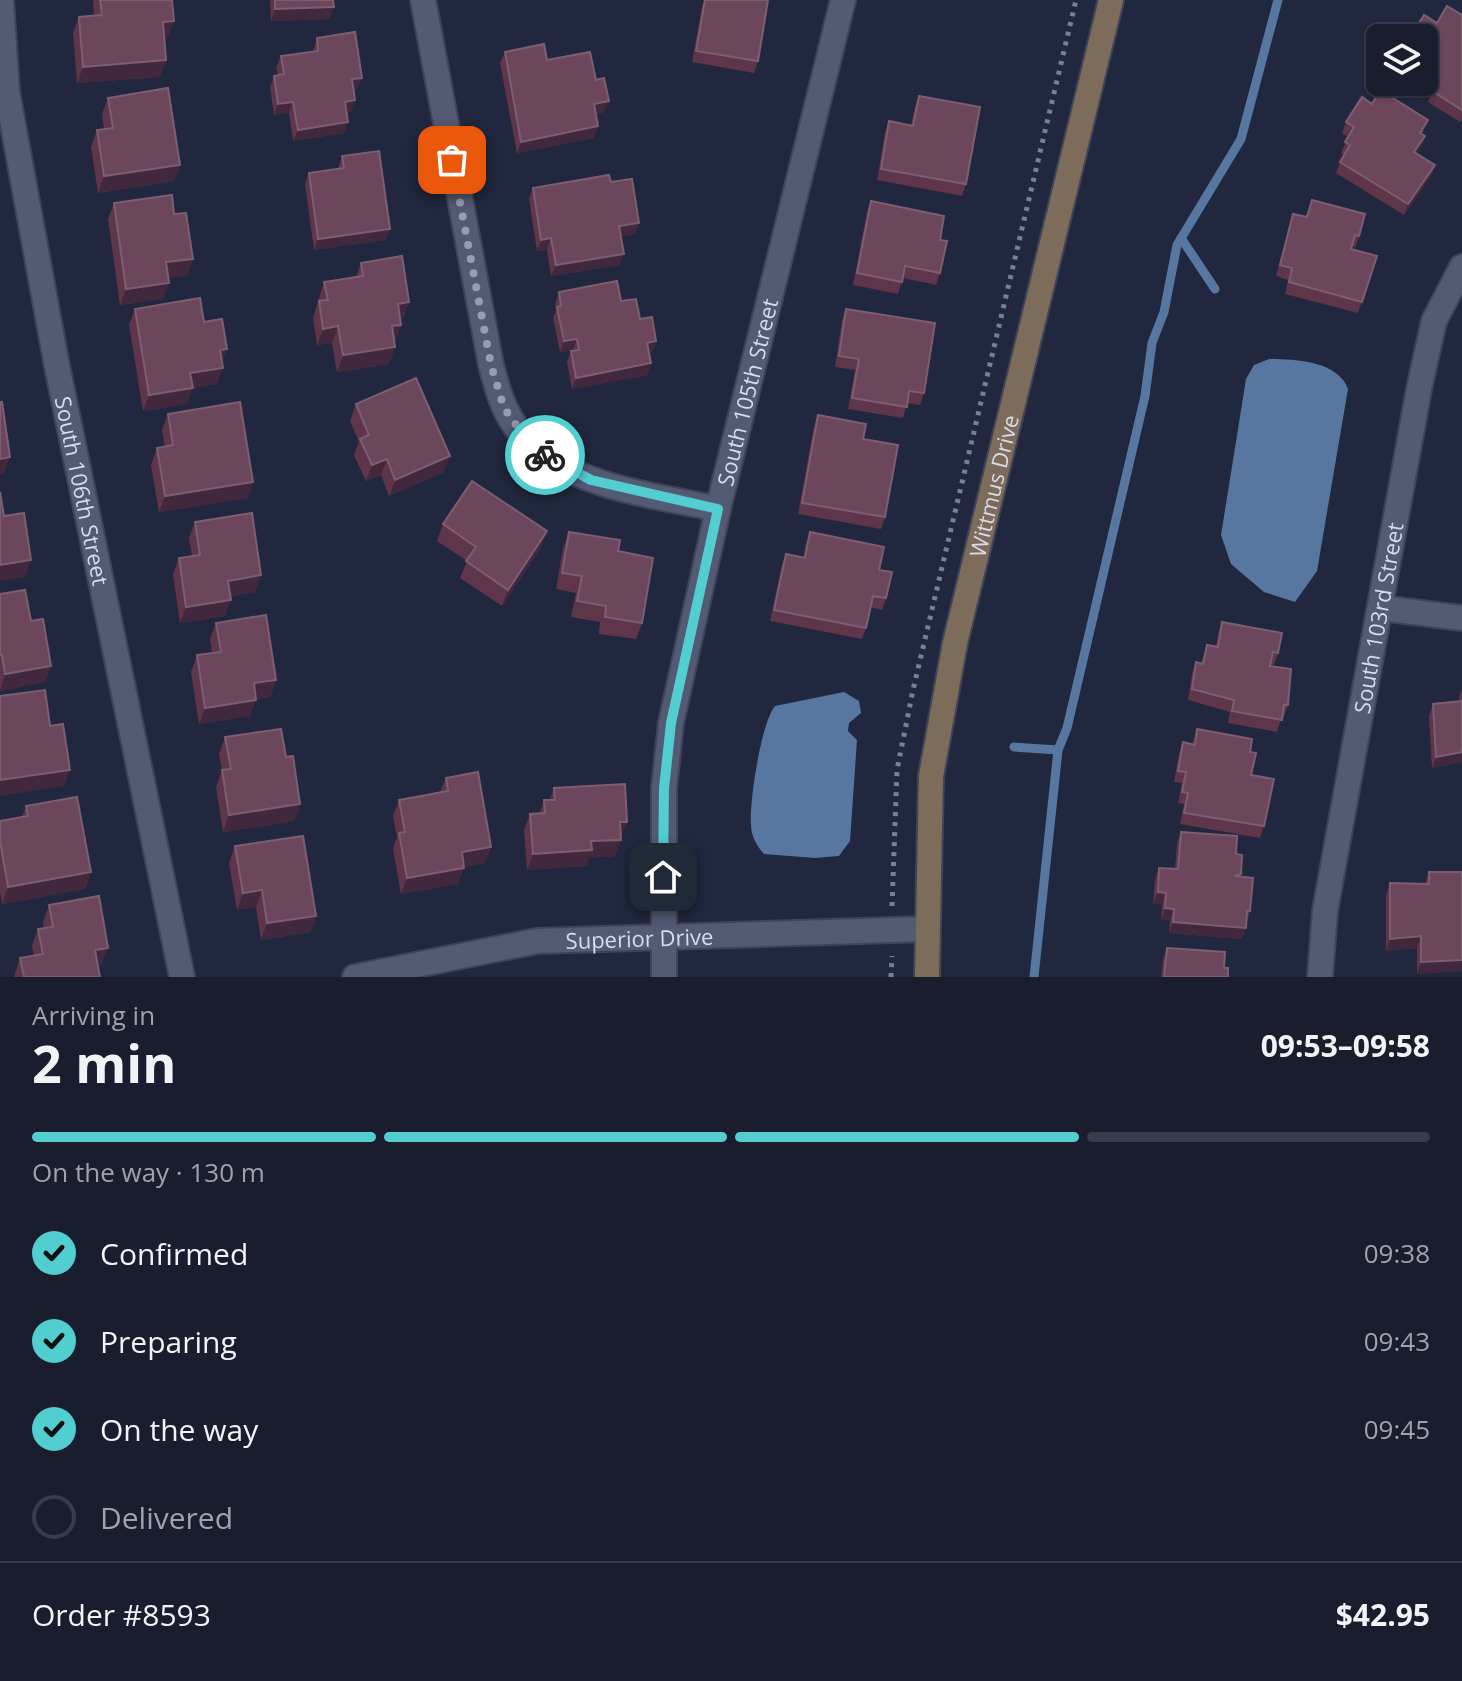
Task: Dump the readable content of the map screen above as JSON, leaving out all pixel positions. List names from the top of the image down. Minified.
{"streets":{"street":["South 105th Street","Wittmus Drive","South 106th Street","South 103rd Street","Superior Drive"]},"crossings":[["South 105th Street","Superior Drive"],["Wittmus Drive","Superior Drive"]],"page":{"heading":["2 min","Arriving in","09:53–09:58"],"panel":["Order #8593","$42.95"],"bar":"On the way · 130 m","list":[["Confirmed","09:38"],["Preparing","09:43"],["On the way","09:45"],"Delivered"]}}
